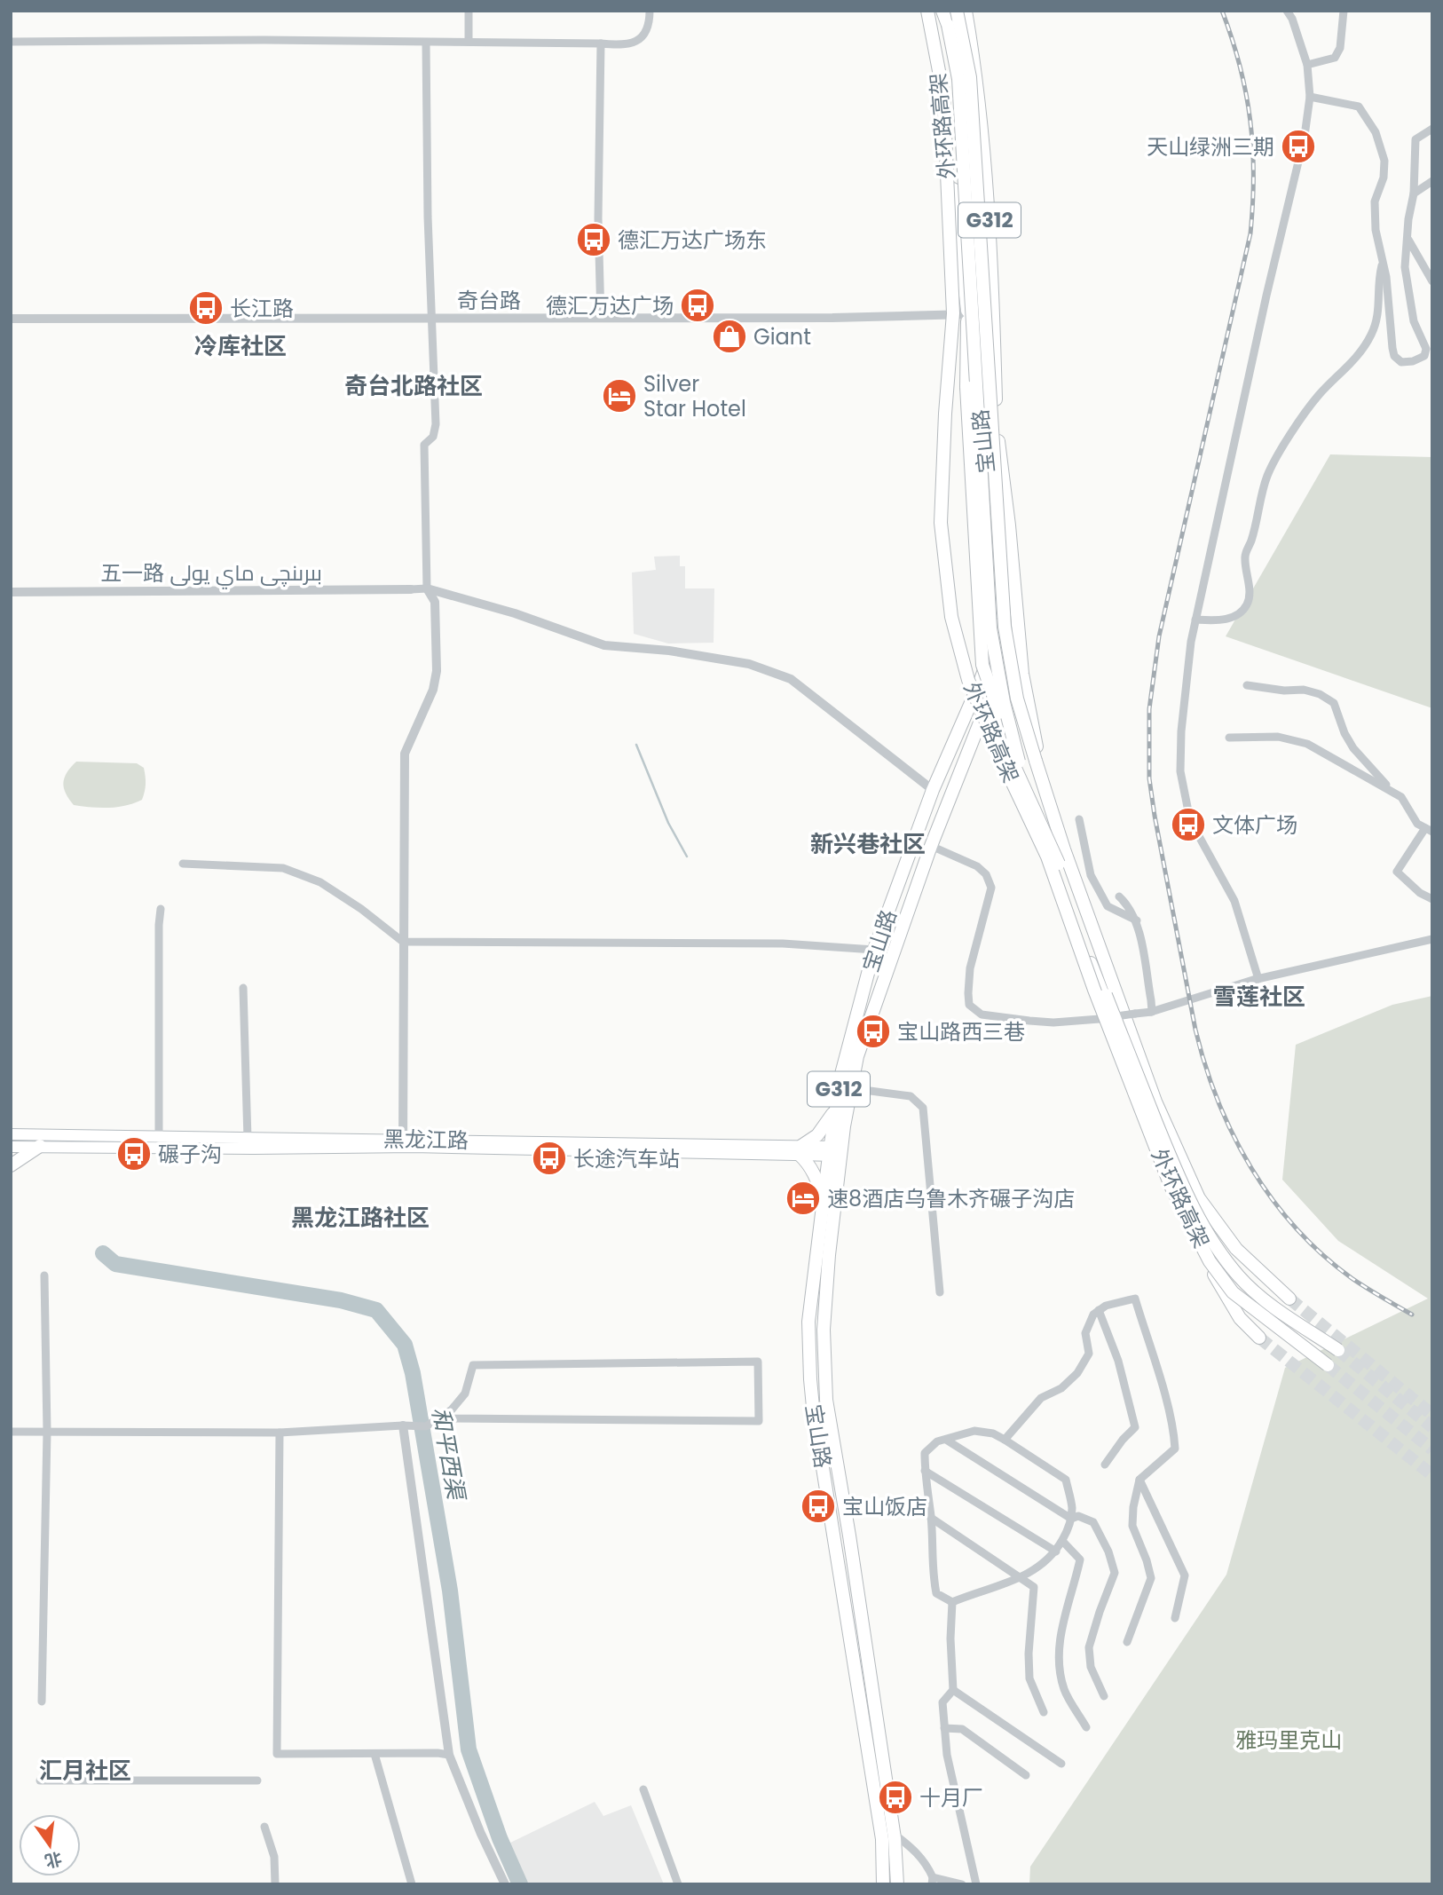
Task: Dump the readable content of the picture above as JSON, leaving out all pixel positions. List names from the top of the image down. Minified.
{"streets":{"main road":["外环路高架","G312","宝山路","黑龙江路"],"street":["奇台路","五一路 بىرىنچى ماي يولى"]},"crossings":[["奇台路","宝山路"],["宝山路","黑龙江路"]],"districts":["冷库社区","奇台北路社区","新兴巷社区","雪莲社区","黑龙江路社区","汇月社区"],"water":["和平西渠"],"parks":["雅玛里克山"],"places":{"bus stop":["天山绿洲三期","德汇万达广场东","德汇万达广场","长江路","文体广场","宝山路西三巷","碾子沟","长途汽车站","宝山饭店","十月厂"],"shop":["Giant"],"hotel":["Silver Star Hotel","速8酒店乌鲁木齐碾子沟店"]},"north":"bottom"}
